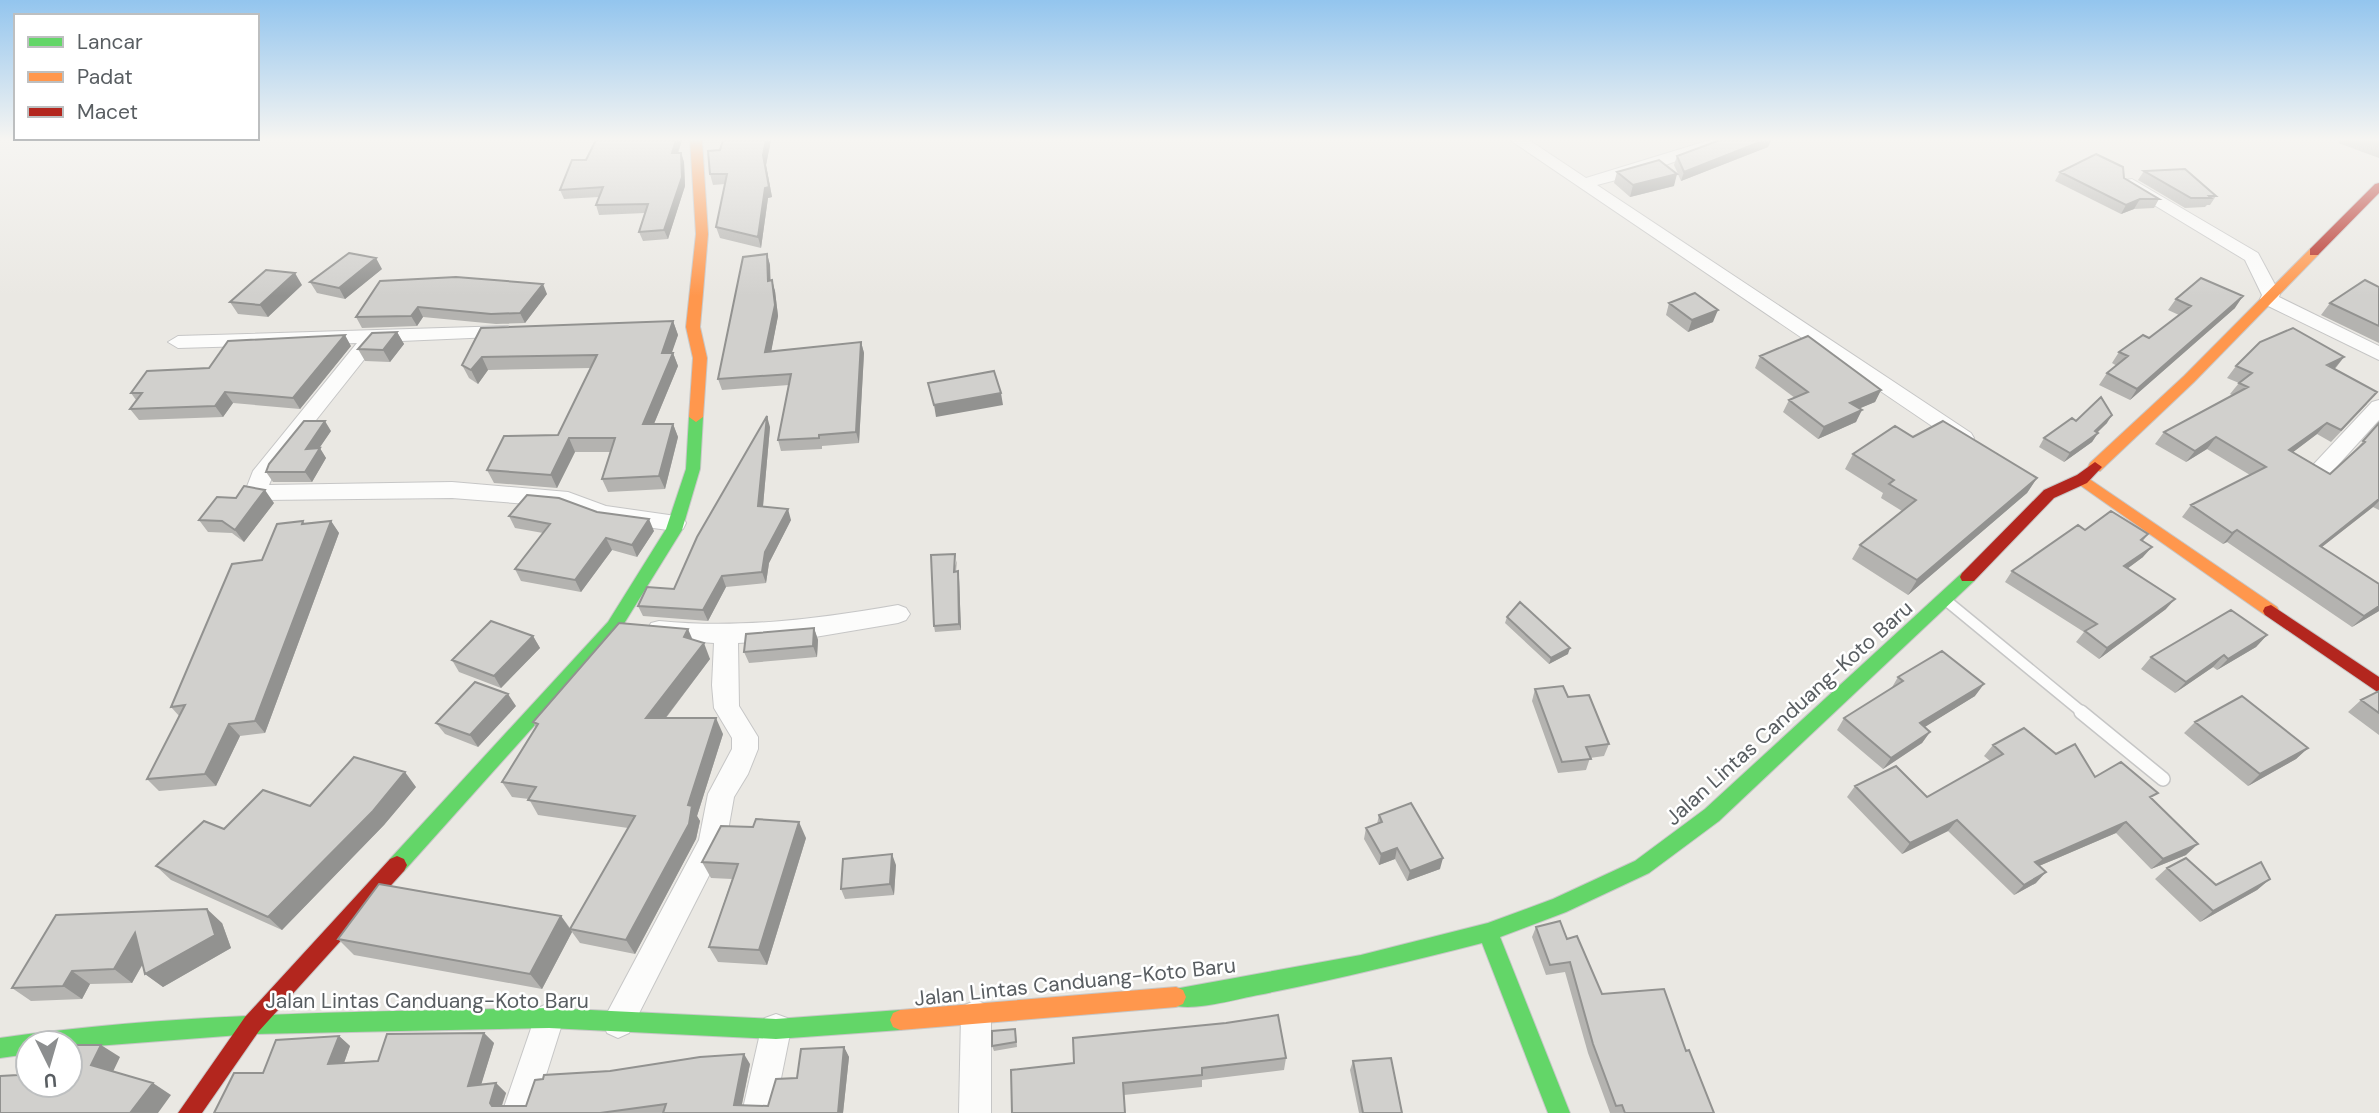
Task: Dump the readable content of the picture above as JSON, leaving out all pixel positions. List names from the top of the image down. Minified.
{"streets":{"main road":["Jalan Lintas Canduang-Koto Baru"]},"legend":["Lancar","Padat","Macet"],"north":"bottom"}
